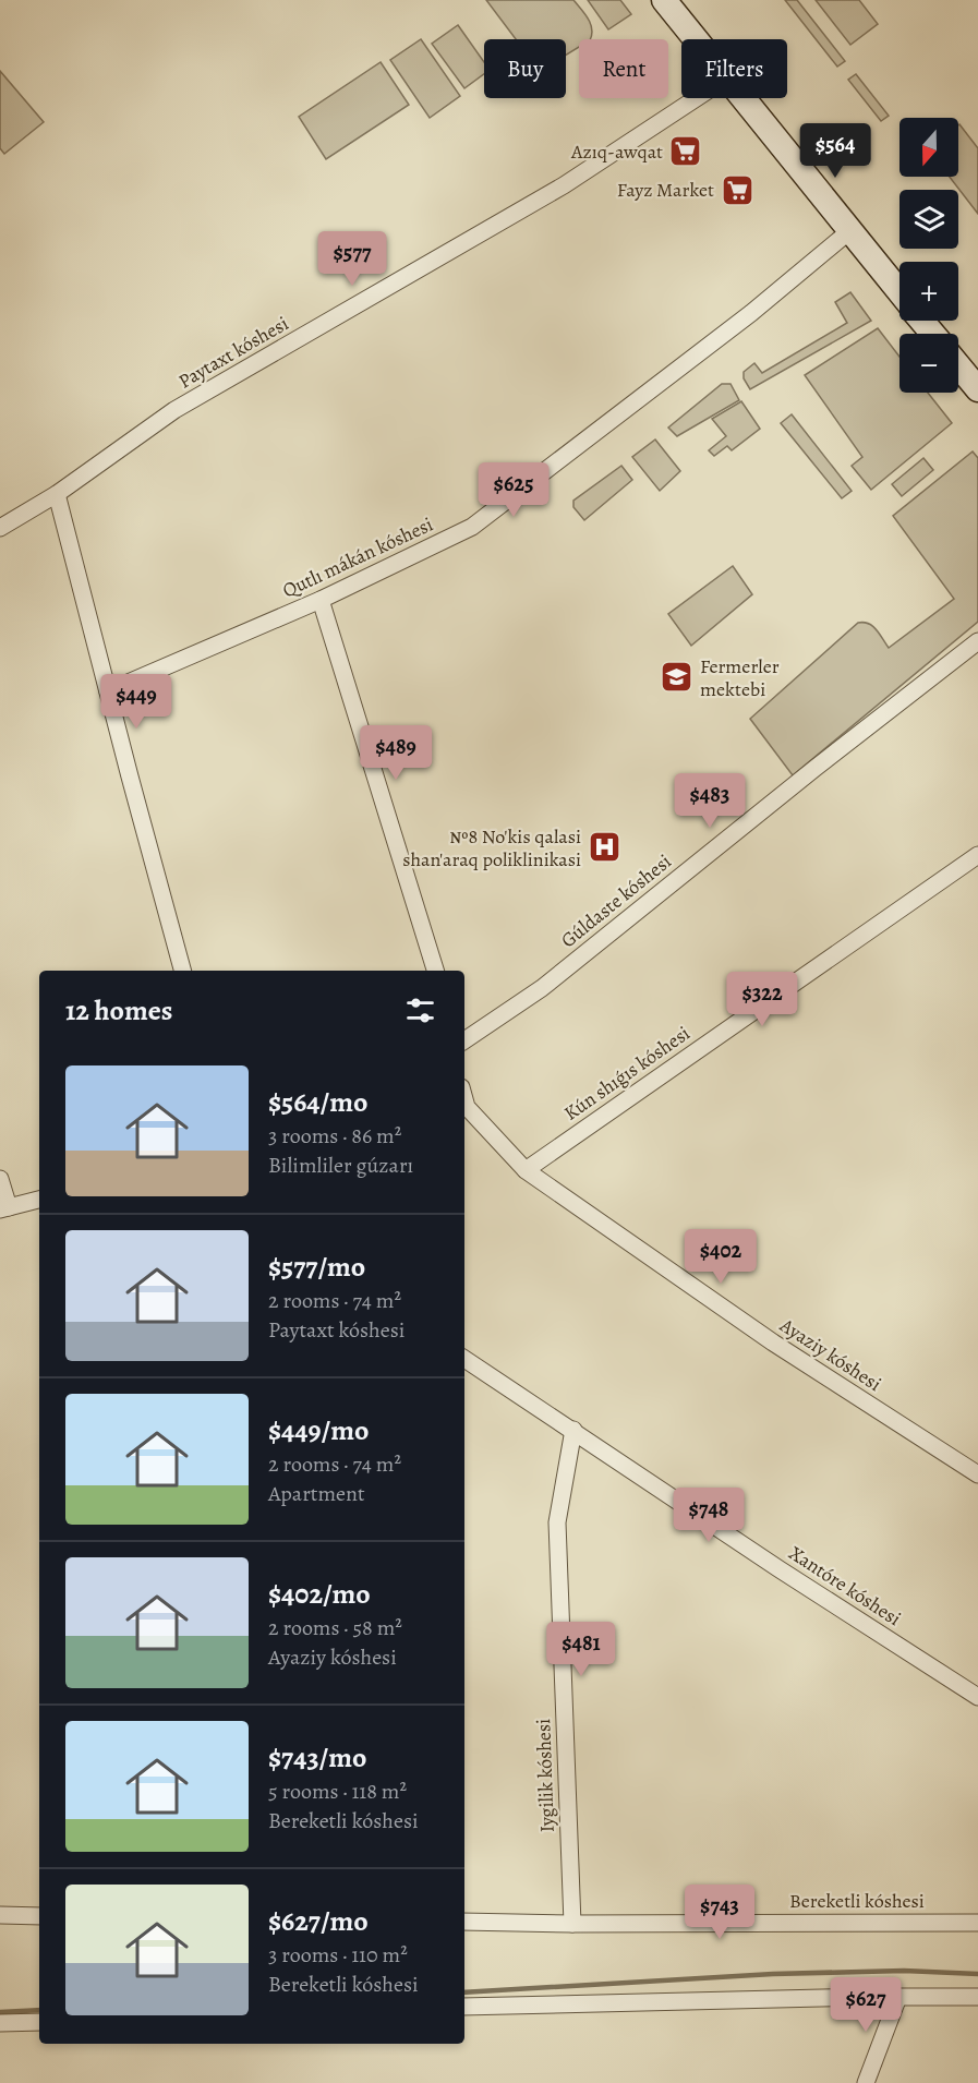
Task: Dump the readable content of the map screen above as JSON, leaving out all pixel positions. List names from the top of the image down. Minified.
{"streets":{"street":["Paytaxt kóshesi","Qutlı mákán kóshesi","Gúldaste kóshesi","Kún shıǵıs kóshesi","Ayaziy kóshesi","Xantóre kóshesi","Iygilik kóshesi","Bereketli kóshesi"]},"crossings":[["Kún shıǵıs kóshesi","Ayaziy kóshesi"],["Xantóre kóshesi","Iygilik kóshesi"],["Iygilik kóshesi","Bereketli kóshesi"]],"places":{"supermarket":["Azıq-awqat","Fayz Market"],"school or university":["Fermerler mektebi"],"hospital":["№8 No'kis qalasi shan'araq poliklinikasi"]},"north":"bottom","page":{"chip":["Buy","Rent","Filters"],"map_buttons":["+","−"],"price":["$564","$577","$625","$449","$489","$483","$322","$402","$748","$481","$743","$627"],"heading":"12 homes","list":[{"name":"$564/mo","note":"3 rooms · 86 m² · Bilimliler gúzarı"},{"name":"$577/mo","note":"2 rooms · 74 m² · Paytaxt kóshesi"},{"name":"$449/mo","note":"2 rooms · 74 m² · Apartment"},{"name":"$402/mo","note":"2 rooms · 58 m² · Ayaziy kóshesi"},{"name":"$743/mo","note":"5 rooms · 118 m² · Bereketli kóshesi"},{"name":"$627/mo","note":"3 rooms · 110 m² · Bereketli kóshesi"}]}}
